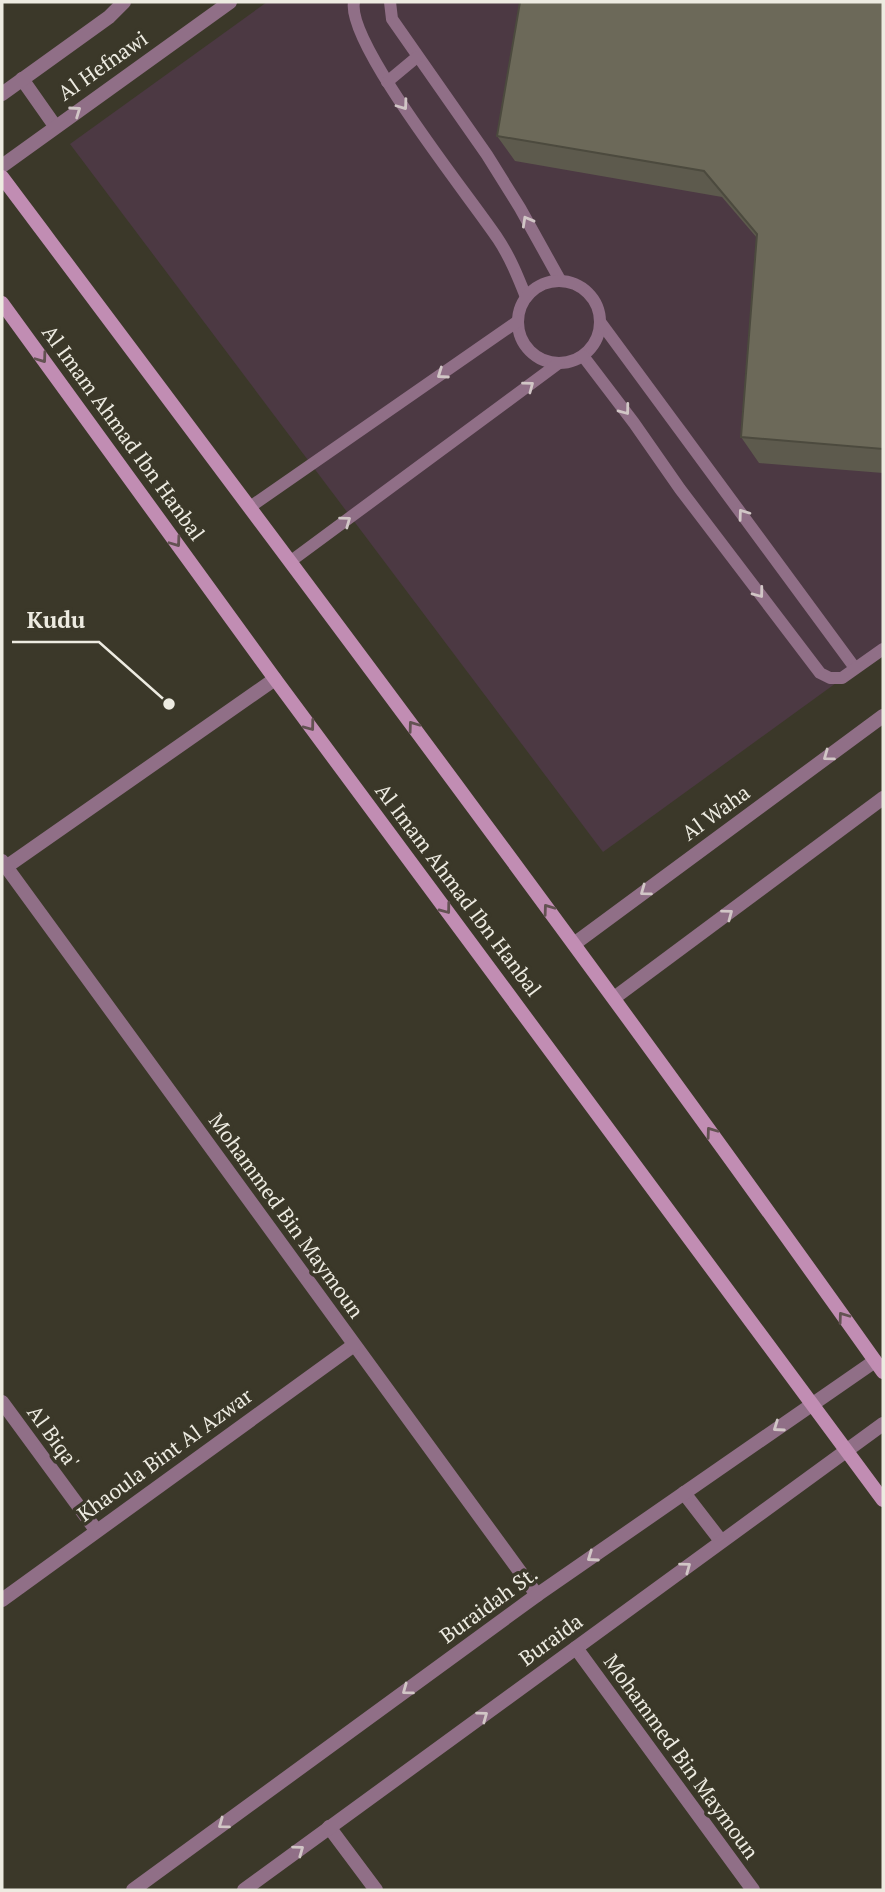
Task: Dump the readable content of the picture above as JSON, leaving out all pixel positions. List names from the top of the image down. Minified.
{"streets":{"main road":["Al Imam Ahmad Ibn Hanbal"],"street":["Al Hefnawi","Al Waha","Mohammed Bin Maymoun","Al Biqa'","Khaoula Bint Al Azwar","Buraidah St.","Buraida"]},"crossings":[["Al Imam Ahmad Ibn Hanbal","Buraidah St."],["Al Imam Ahmad Ibn Hanbal","Buraida"],["Mohammed Bin Maymoun","Khaoula Bint Al Azwar"],["Mohammed Bin Maymoun","Buraidah St."],["Mohammed Bin Maymoun","Buraida"],["Al Biqa'","Khaoula Bint Al Azwar"]],"one_way":["Buraidah St.","Buraida"],"places":["Kudu"]}
